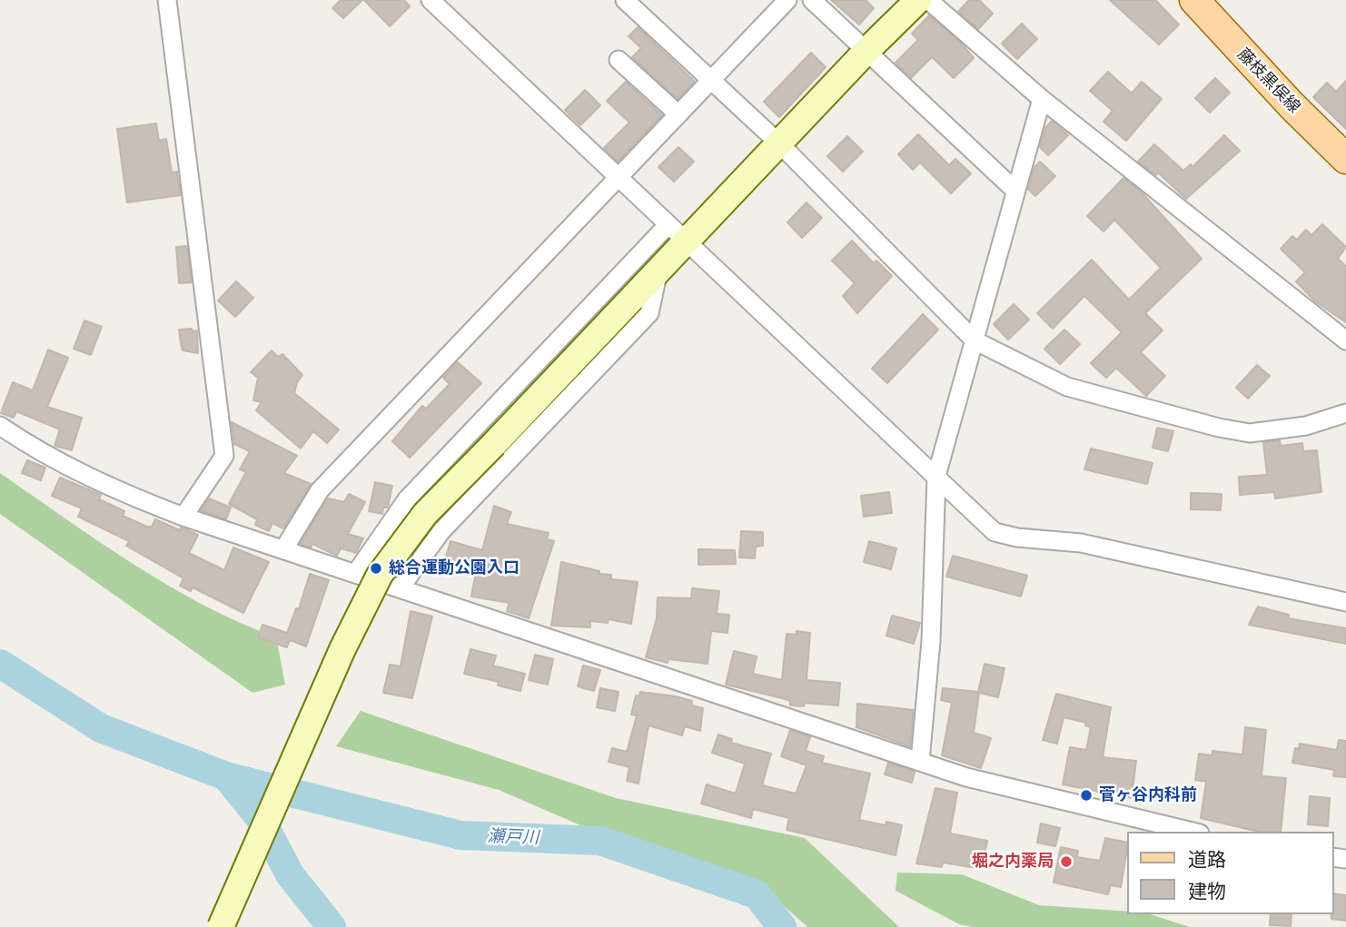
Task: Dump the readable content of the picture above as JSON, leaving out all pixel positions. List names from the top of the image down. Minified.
{"streets":{"main road":["藤枝黒俣線"]},"water":["瀬戸川"],"places":["総合運動公園入口","菅ヶ谷内科前","堀之内薬局"],"legend":["道路","建物"]}
